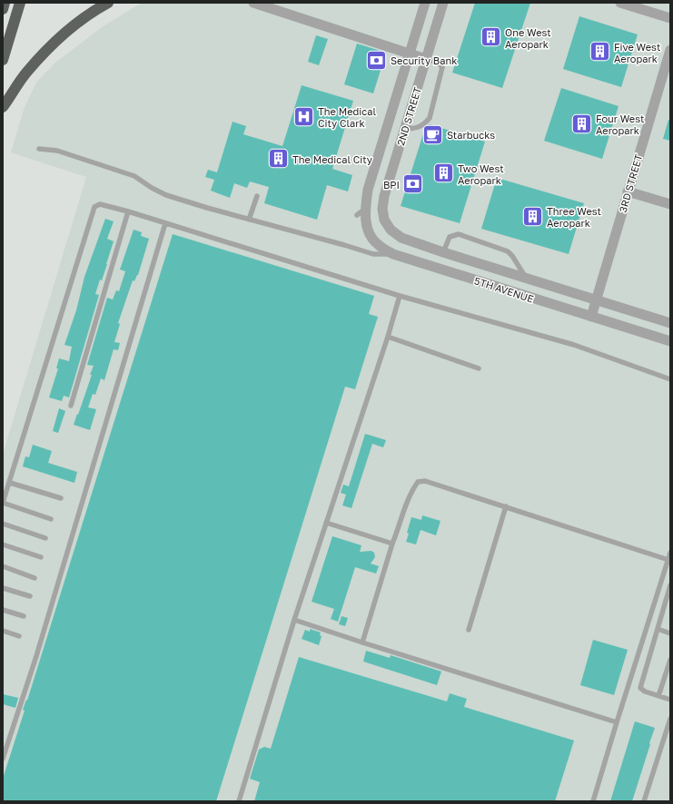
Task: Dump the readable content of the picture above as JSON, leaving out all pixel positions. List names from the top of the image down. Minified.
{"streets":{"street":["2ND STREET","3RD STREET","5TH AVENUE"]},"crossings":[["2ND STREET","5TH AVENUE"],["3RD STREET","5TH AVENUE"]],"places":{"building":["One West Aeropark","Five West Aeropark","Four West Aeropark","The Medical City","Two West Aeropark","Three West Aeropark"],"bank":["Security Bank","BPI"],"hospital":["The Medical City Clark"],"cafe":["Starbucks"]}}
